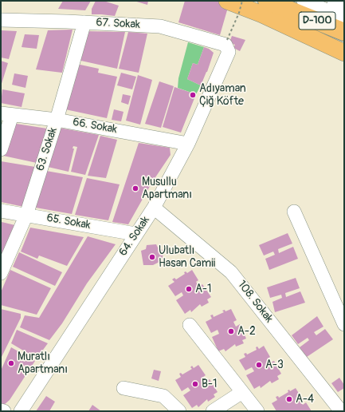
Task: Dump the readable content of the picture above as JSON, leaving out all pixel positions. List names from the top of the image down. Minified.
{"streets":{"highway":["D-100"],"street":["67. Sokak","66. Sokak","63. Sokak","65. Sokak","64. Sokak","108. Sokak"]},"crossings":[["67. Sokak","63. Sokak"],["67. Sokak","64. Sokak"],["66. Sokak","63. Sokak"],["66. Sokak","64. Sokak"],["63. Sokak","65. Sokak"],["65. Sokak","64. Sokak"],["64. Sokak","108. Sokak"]],"places":["Adıyaman Çiğ Köfte","Musullu Apartmanı","Ulubatlı Hasan Camii","A-1","A-2","Muratlı Apartmanı","A-3","B-1","A-4"]}
